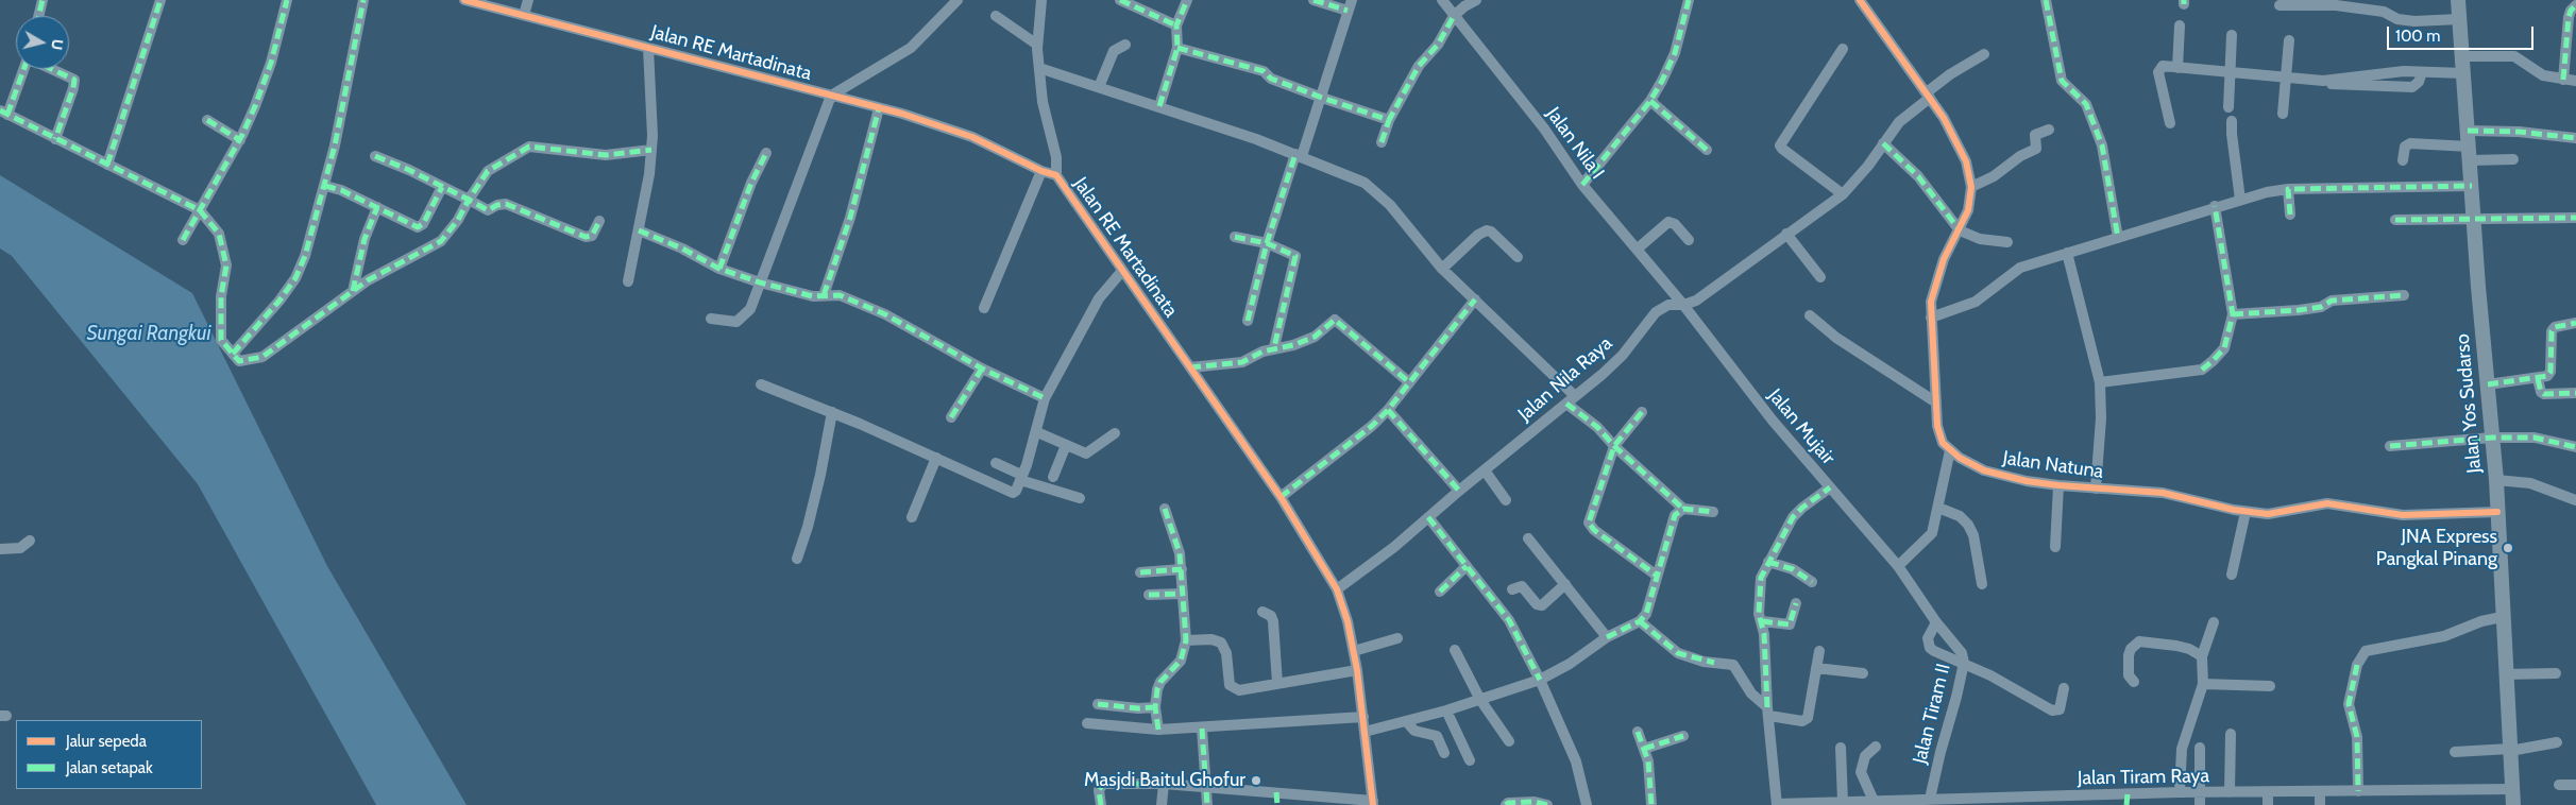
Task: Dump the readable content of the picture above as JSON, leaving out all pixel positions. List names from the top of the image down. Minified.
{"streets":{"highway":["Jalan Yos Sudarso"],"street":["Jalan RE Martadinata","Jalan Nila I","Jalan Nila Raya","Jalan Mujair","Jalan Natuna","Jalan Tiram II","Jalan Tiram Raya"]},"crossings":[["Jalan RE Martadinata","Jalan Nila Raya"],["Jalan Nila I","Jalan Nila Raya"],["Jalan Nila I","Jalan Mujair"],["Jalan Nila Raya","Jalan Mujair"],["Jalan Nila Raya","Jalan Natuna"],["Jalan Yos Sudarso","Jalan Natuna"],["Jalan Yos Sudarso","Jalan Tiram Raya"],["Jalan Mujair","Jalan Tiram II"],["Jalan Tiram II","Jalan Tiram Raya"]],"water":["Sungai Rangkui"],"places":["JNA Express Pangkal Pinang","Masjdi Baitul Ghofur"],"legend":["Jalur sepeda","Jalan setapak"],"scale_bar":"100 m","north":"right"}
